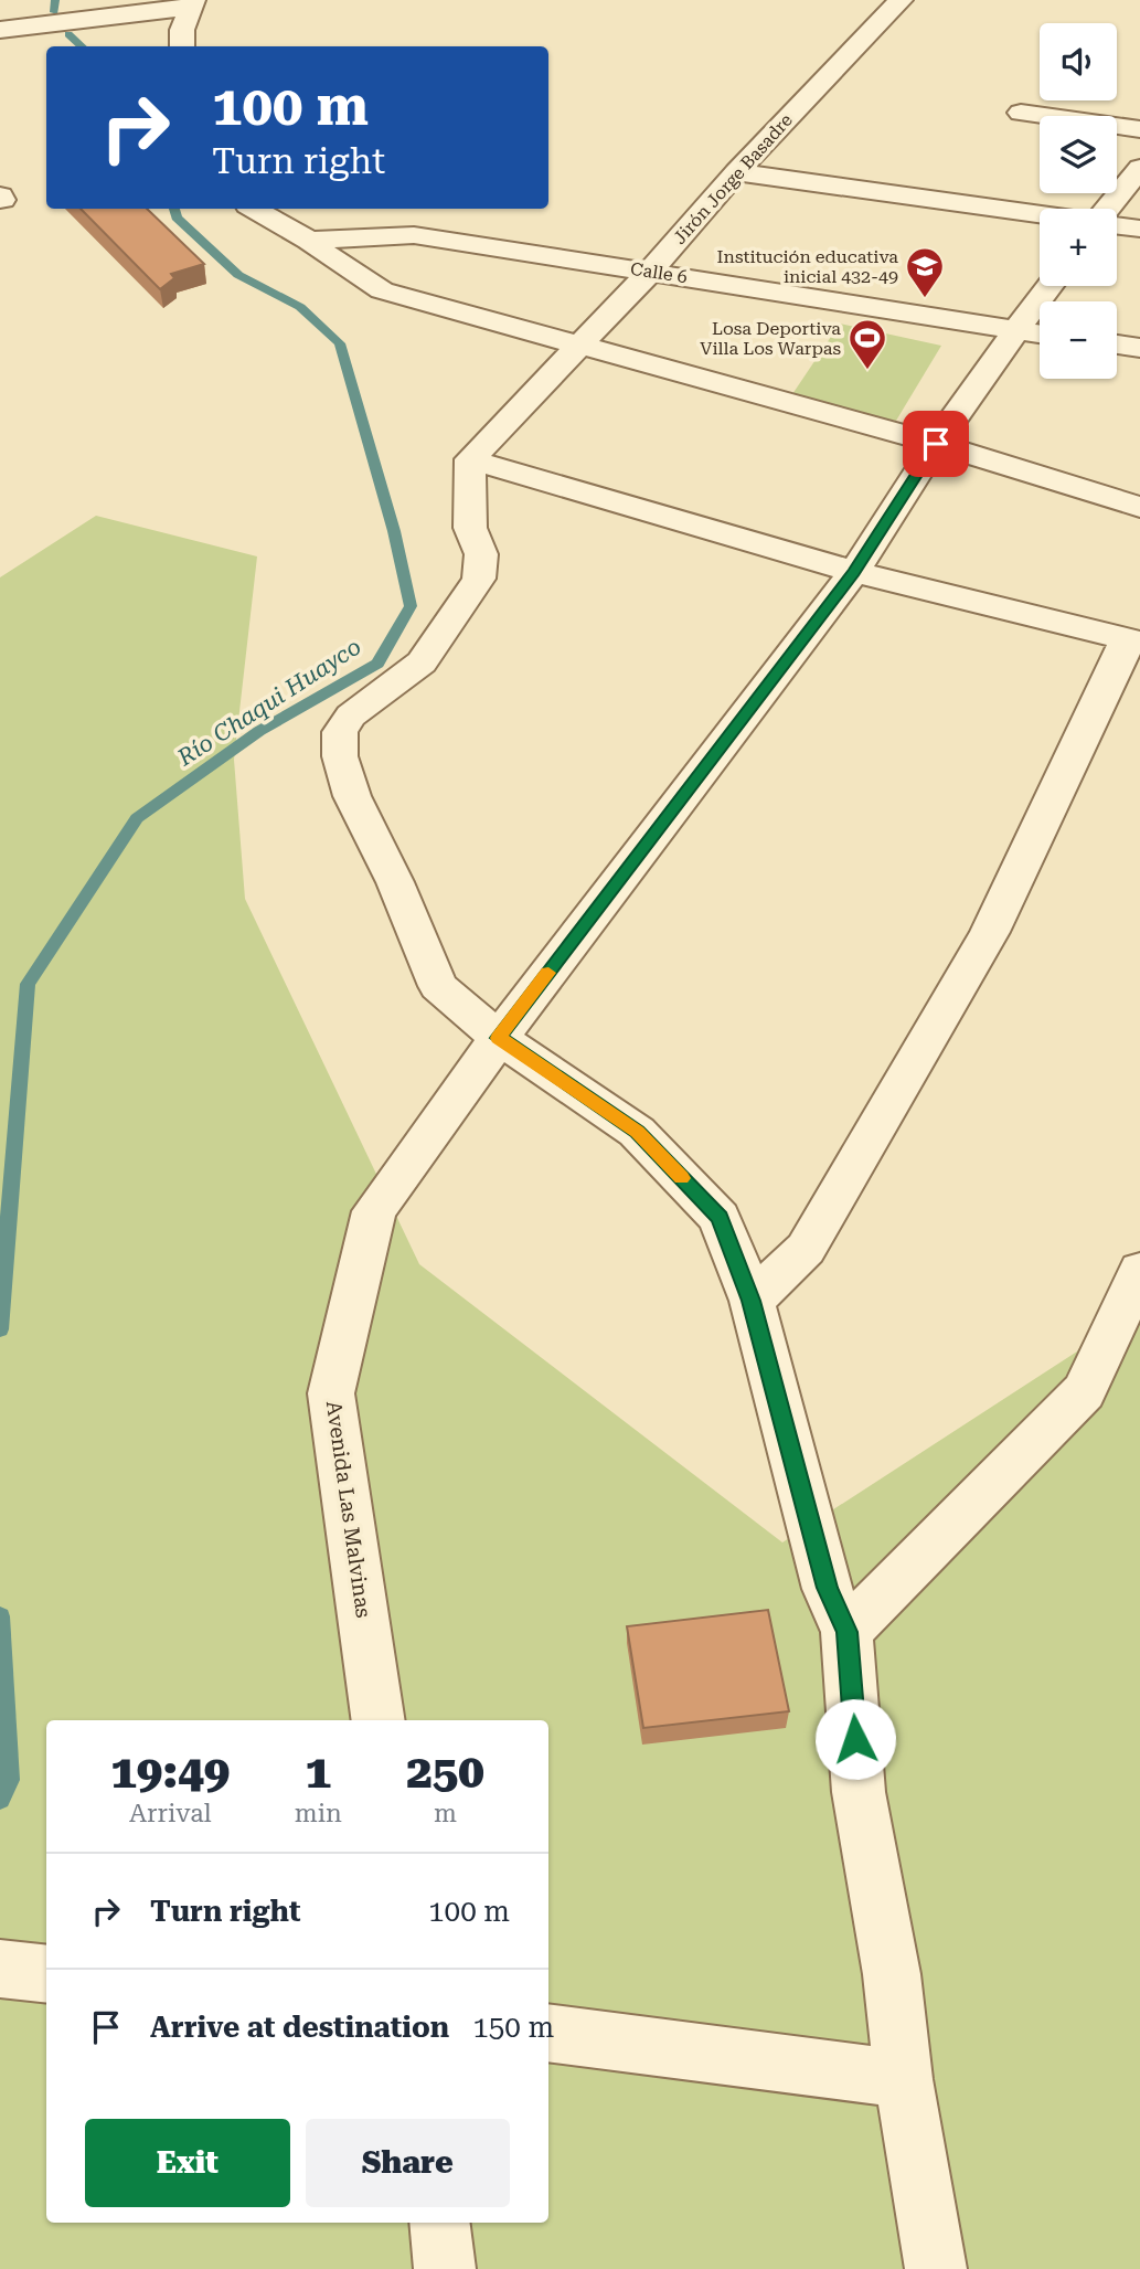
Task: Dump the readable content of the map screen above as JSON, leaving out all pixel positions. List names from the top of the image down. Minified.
{"streets":{"street":["Jirón Jorge Basadre","Calle 6","Avenida Las Malvinas"]},"crossings":[["Jirón Jorge Basadre","Calle 6"],["Calle 6","Avenida Las Malvinas"]],"water":["Río Chaqui Huayco"],"places":{"school or university":["Institución educativa inicial 432-49"],"sports":["Losa Deportiva Villa Los Warpas"]},"page":{"map_buttons":["+","−"],"turn":["100 m","Turn right"],"eta":["19:49","Arrival","1","min","250","m"],"list":[{"name":"Turn right","value":"100 m"},{"name":"Arrive at destination","value":"150 m"}],"buttons":["Exit","Share"]}}
